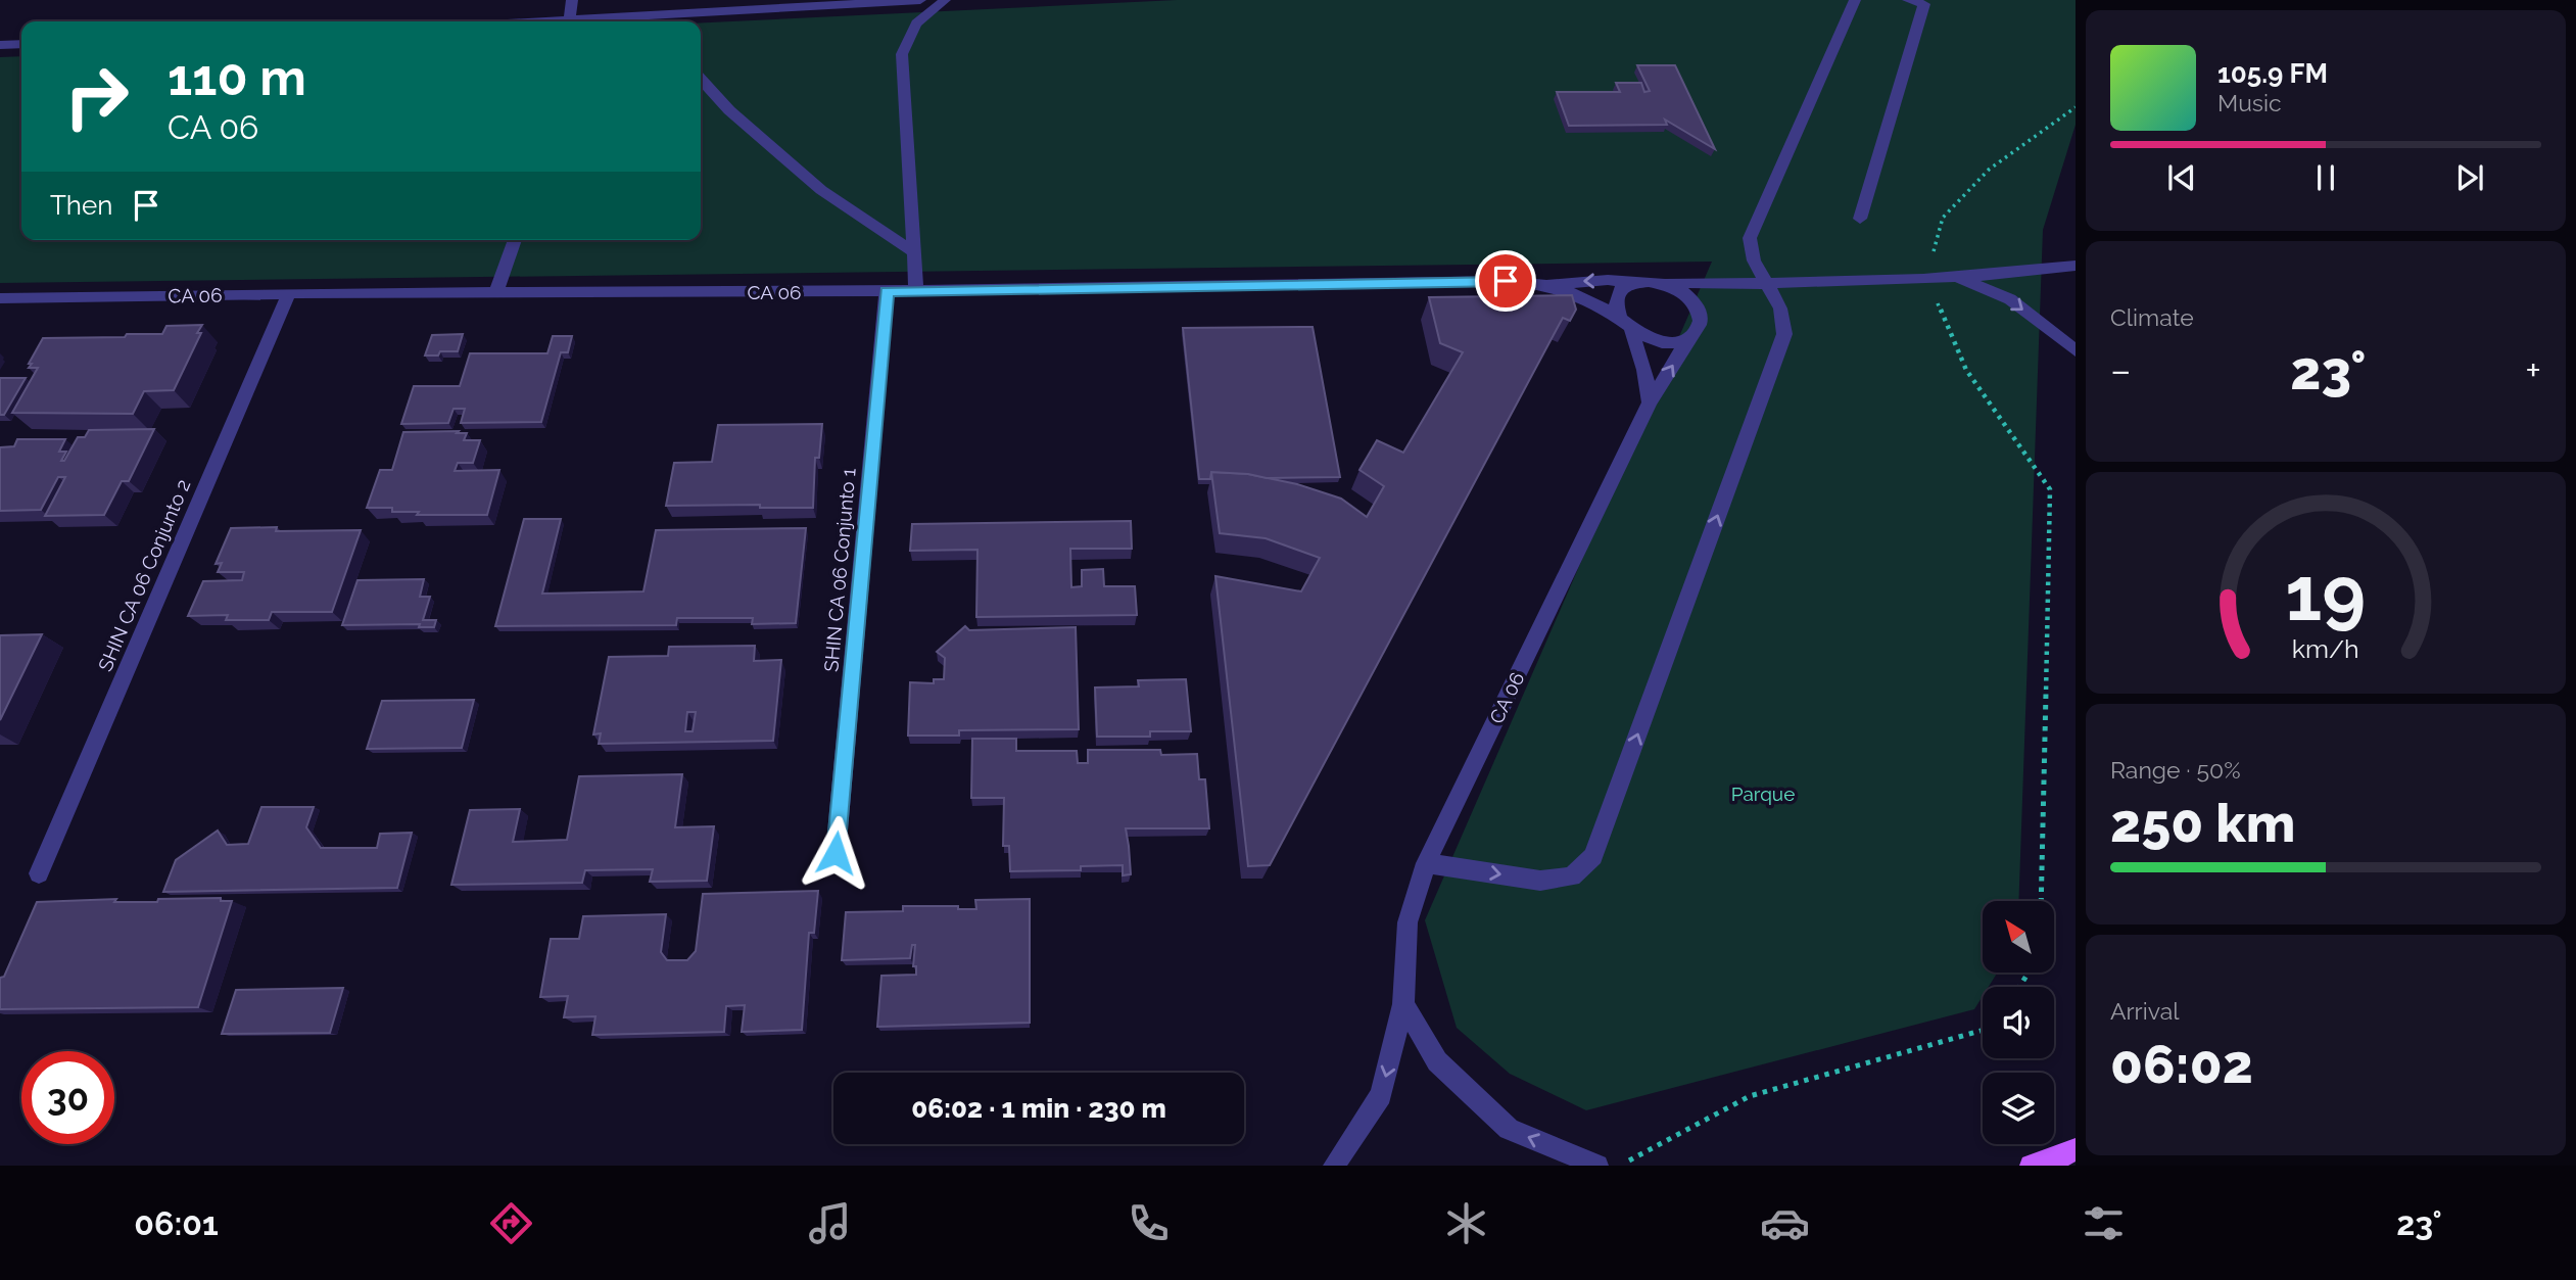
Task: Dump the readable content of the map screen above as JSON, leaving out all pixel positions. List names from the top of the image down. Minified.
{"streets":{"street":["CA 06","SHIN CA 06 Conjunto 1","SHIN CA 06 Conjunto 2"]},"crossings":[["CA 06","SHIN CA 06 Conjunto 1"],["CA 06","SHIN CA 06 Conjunto 2"]],"parks":["Parque"],"north":"top left","page":{"turn":["110 m","CA 06"],"song":["105.9 FM","Music"],"then":"Then","tile":["Climate",["Range · 50%","250 km"],["Arrival","06:02"]],"heat":["−","23°","+"],"limit":"30","trip":"06:02 · 1 min · 230 m","tabs":["06:01","23°"],"gauge":["19","km/h"]}}
